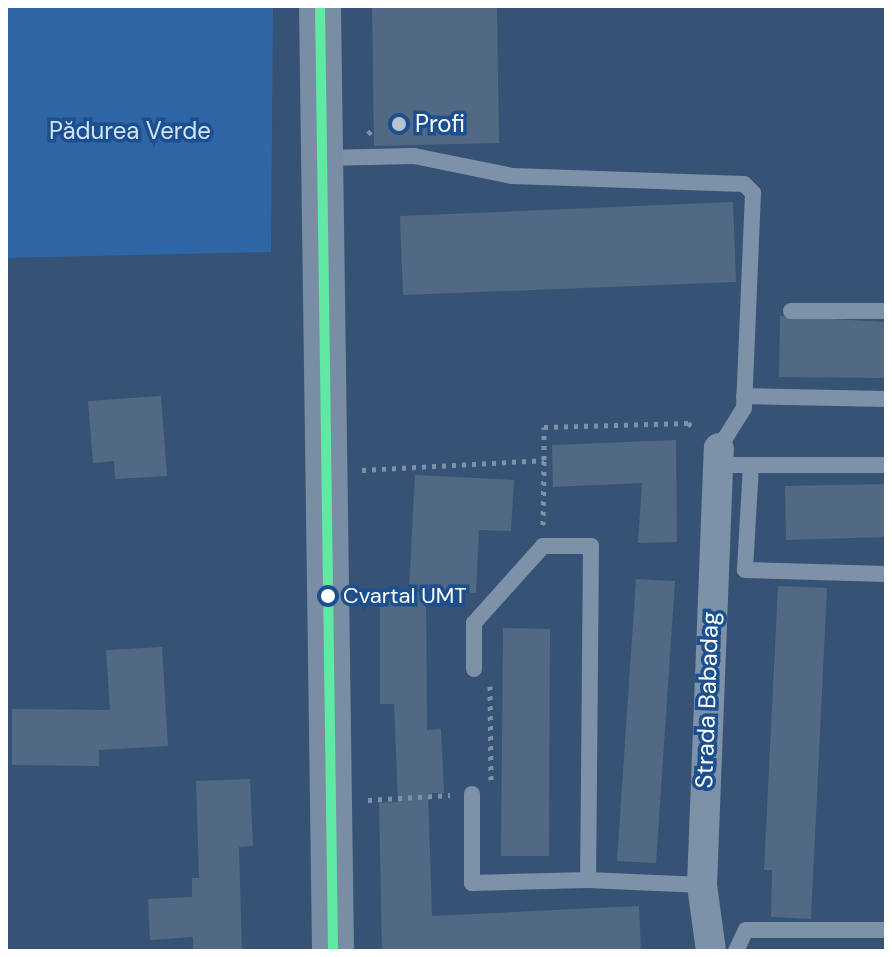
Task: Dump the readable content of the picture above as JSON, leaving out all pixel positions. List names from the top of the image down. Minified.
{"streets":{"street":["Strada Babadag"]},"parks":["Pădurea Verde"],"places":["Profi","Cvartal UMT"]}
